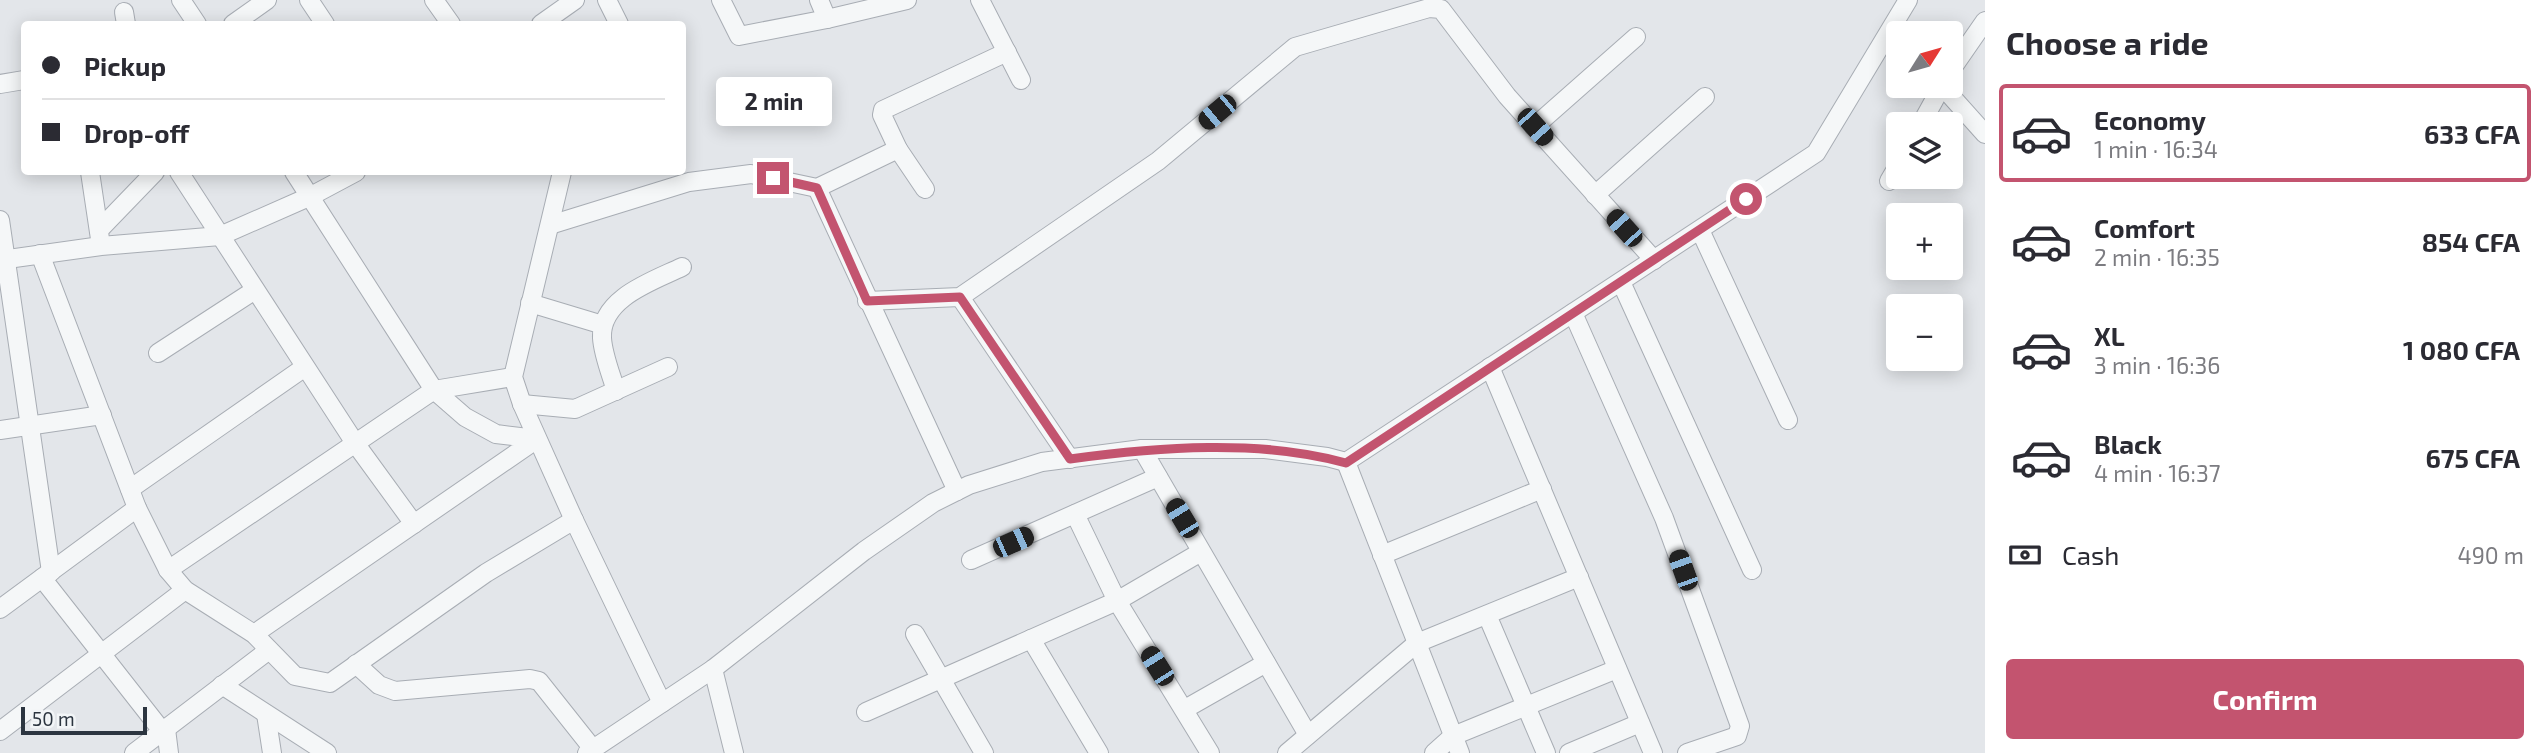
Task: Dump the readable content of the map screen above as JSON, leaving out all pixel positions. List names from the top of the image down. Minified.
{"scale_bar":"50 m","north":"top right","page":{"heading":"Choose a ride","map_buttons":["+","−"],"banner":["Pickup","Drop-off"],"bubble":"2 min","list":[{"name":"Economy","note":"1 min · 16:34","value":"633 CFA"},{"name":"Comfort","note":"2 min · 16:35","value":"854 CFA"},{"name":"XL","note":"3 min · 16:36","value":"1 080 CFA"},{"name":"Black","note":"4 min · 16:37","value":"675 CFA"}],"pay":["Cash","490 m"],"buttons":"Confirm","scale":"50 m"}}
